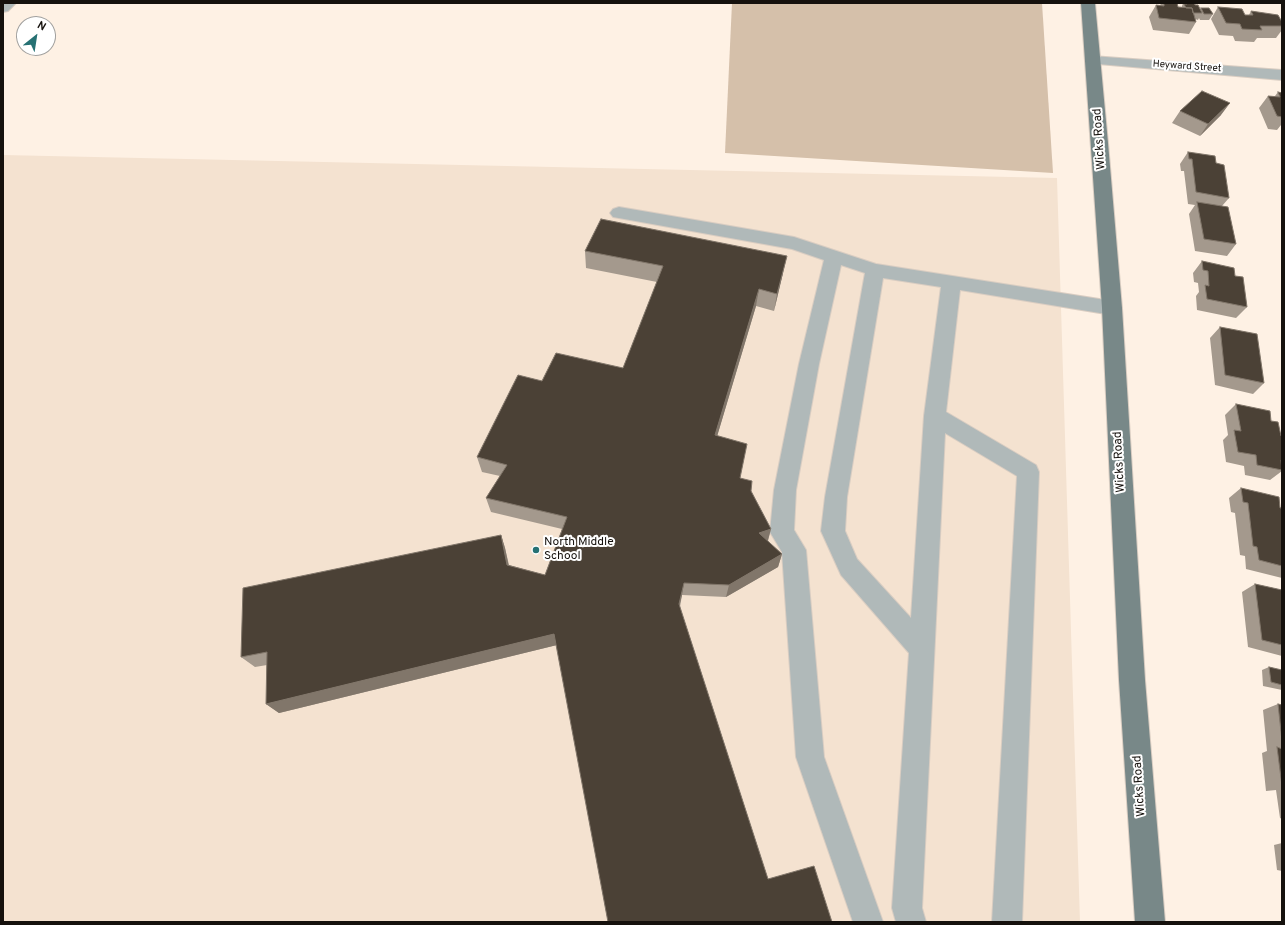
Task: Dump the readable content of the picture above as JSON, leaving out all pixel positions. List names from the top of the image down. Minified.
{"streets":{"main road":["Wicks Road"],"street":["Heyward Street"]},"crossings":[["Heyward Street","Wicks Road"]],"places":["North Middle School"],"north":"top right"}
